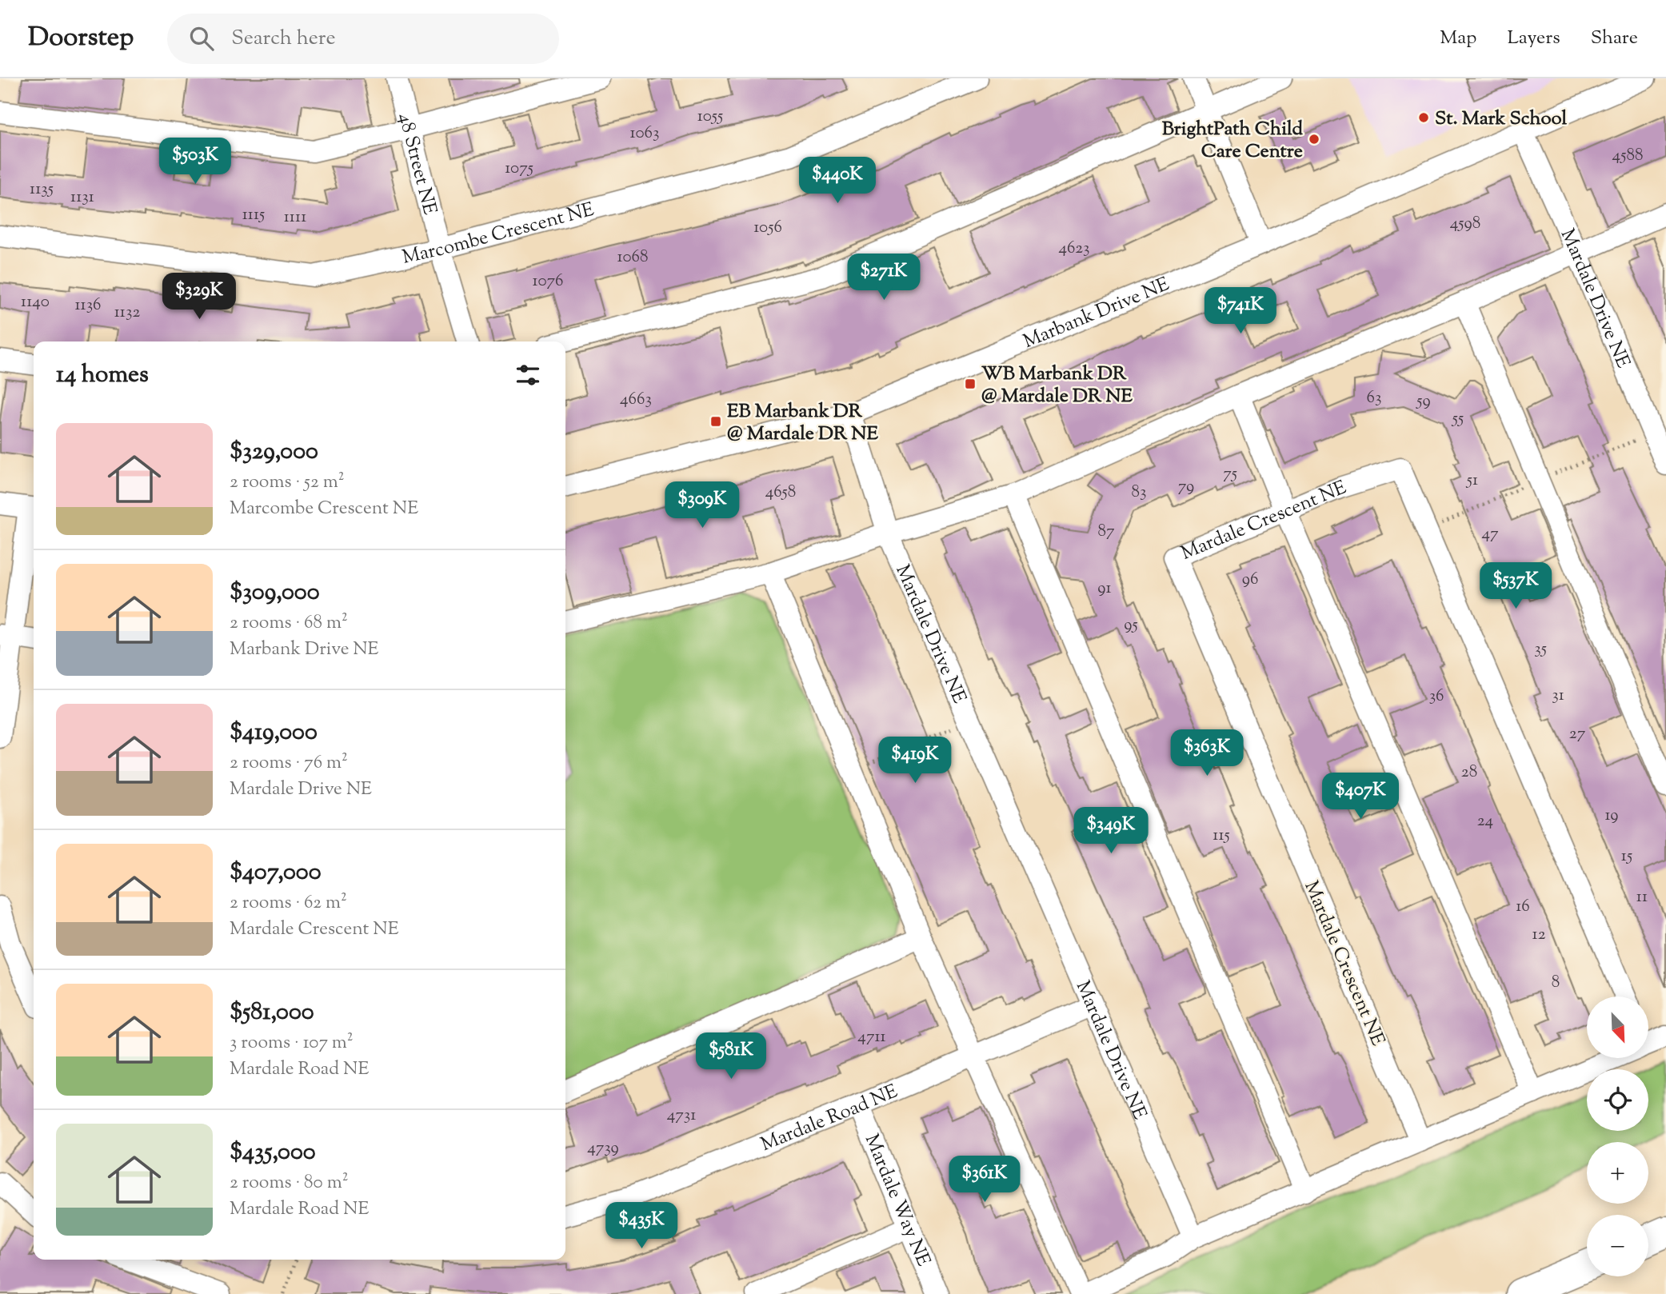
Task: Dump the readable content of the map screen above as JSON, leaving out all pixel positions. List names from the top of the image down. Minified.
{"streets":{"street":["48 Street NE","Marcombe Crescent NE","Mardale Drive NE","Marbank Drive NE","Mardale Crescent NE","Mardale Road NE","Mardale Way NE"]},"crossings":[["48 Street NE","Marcombe Crescent NE"],["Mardale Drive NE","Marbank Drive NE"],["Mardale Drive NE","Mardale Road NE"],["Mardale Road NE","Mardale Way NE"]],"places":{"other":["St. Mark School","BrightPath Child Care Centre"],"transit":["WB Marbank DR @ Mardale DR NE","EB Marbank DR @ Mardale DR NE"]},"house_numbers":["1055","1063","4588","1075","1135","1131","1115","1111","4598","1056","4623","1068","1076","1140","1136","1132","63","4663","59","55","75","51","79","4658","83","87","47","96","91","95","35","31","36","27","28","19","24","115","15","11","16","12","8","4711","4731","4739"],"north":"bottom right","page":{"header":"Doorstep","search":"Search here","nav":["Map","Layers","Share"],"price":["$503K","$440K","$271K","$329K","$741K","$309K","$537K","$363K","$419K","$407K","$349K","$581K","$361K","$435K"],"heading":"14 homes","list":[{"name":"$329,000","note":"2 rooms · 52 m² · Marcombe Crescent NE"},{"name":"$309,000","note":"2 rooms · 68 m² · Marbank Drive NE"},{"name":"$419,000","note":"2 rooms · 76 m² · Mardale Drive NE"},{"name":"$407,000","note":"2 rooms · 62 m² · Mardale Crescent NE"},{"name":"$581,000","note":"3 rooms · 107 m² · Mardale Road NE"},{"name":"$435,000","note":"2 rooms · 80 m² · Mardale Road NE"}],"map_buttons":["+","−"]}}
